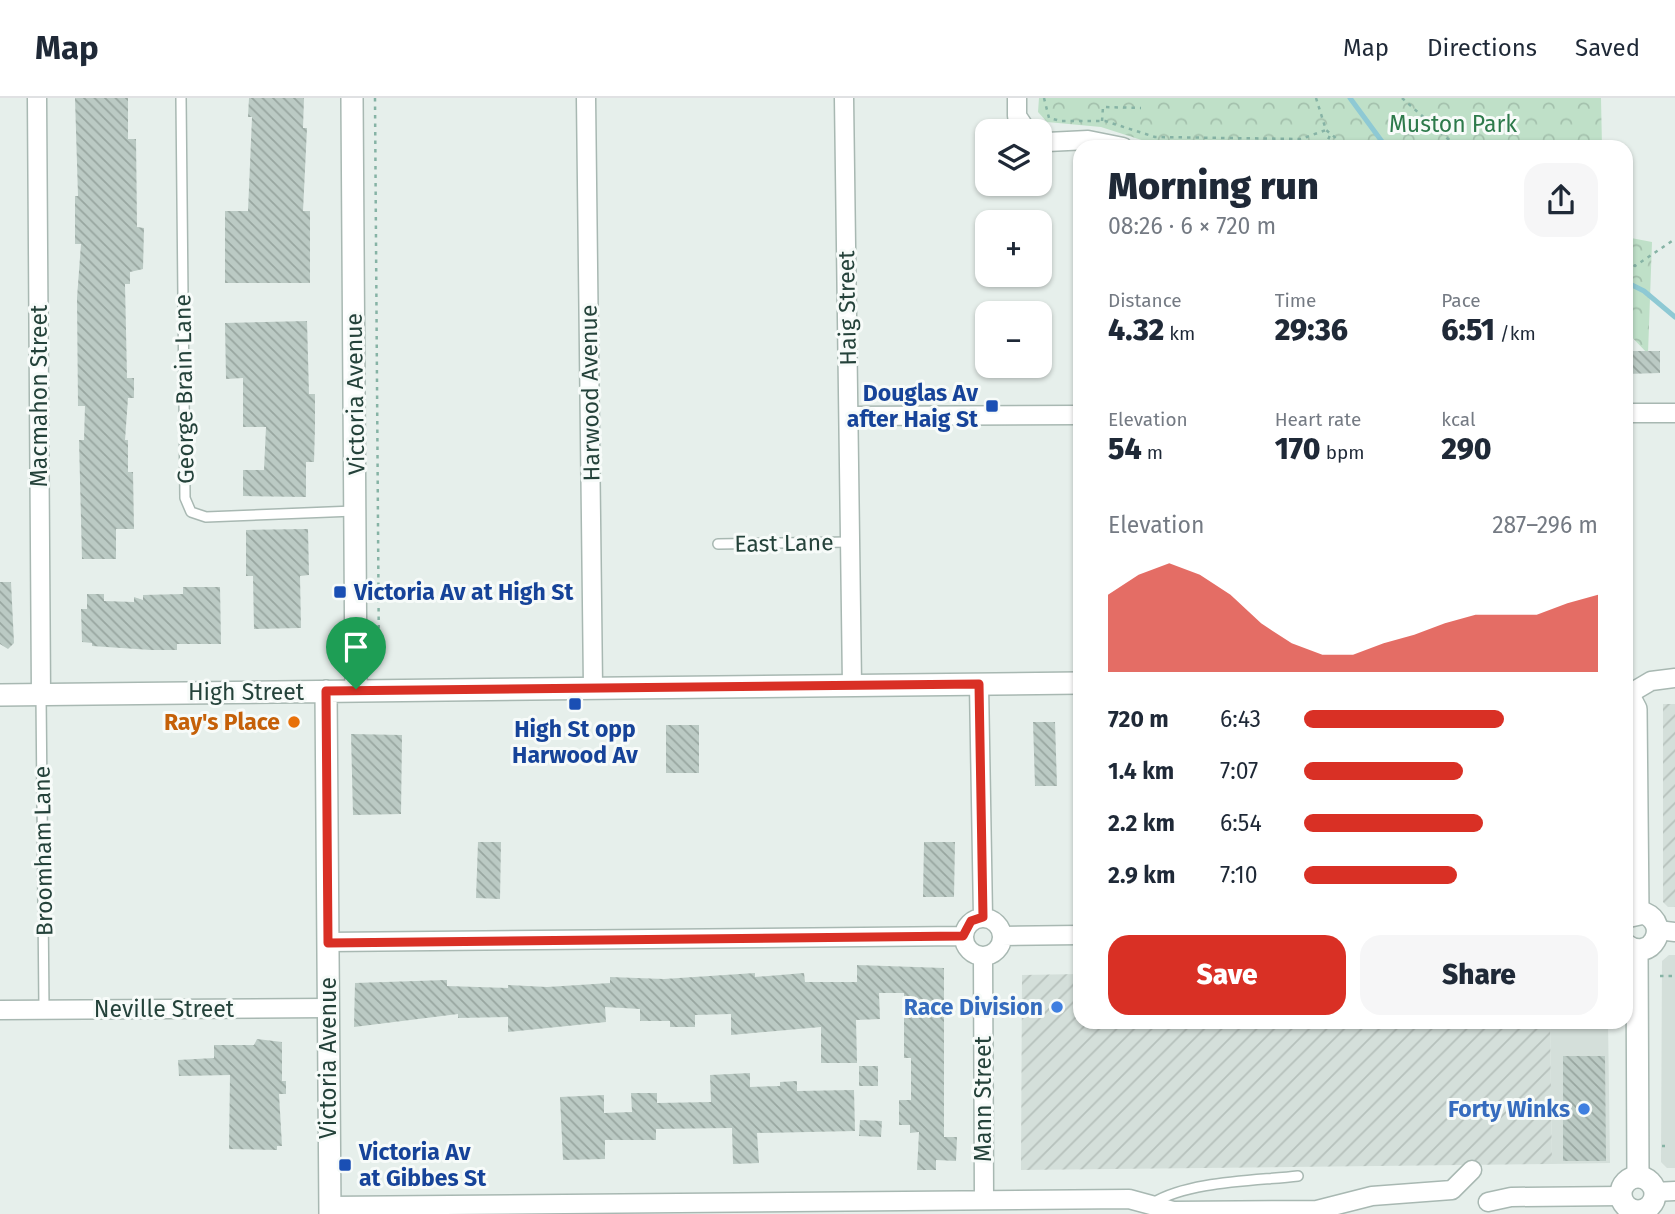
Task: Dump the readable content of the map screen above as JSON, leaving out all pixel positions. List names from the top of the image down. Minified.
{"streets":{"street":["Haig Street","Harwood Avenue","Victoria Avenue","Macmahon Street","High Street","Neville Street","Mann Street"],"lane":["George Brain Lane","East Lane","Broomham Lane"]},"crossings":[["Haig Street","East Lane"],["Haig Street","High Street"],["George Brain Lane","Victoria Avenue"],["Harwood Avenue","High Street"],["Victoria Avenue","High Street"],["Victoria Avenue","Neville Street"],["Macmahon Street","High Street"],["Macmahon Street","Broomham Lane"],["High Street","Broomham Lane"],["Broomham Lane","Neville Street"]],"parks":["Muston Park"],"places":{"transit":["Douglas Av after Haig St","Victoria Av at High St","High St opp Harwood Av","Victoria Av at Gibbes St"],"other":["Ray's Place","Race Division","Forty Winks"]},"page":{"header":"Map","nav":["Map","Directions","Saved"],"map_buttons":["+","−"],"heading":["Morning run","08:26 · 6 × 720 m"],"stats":[["Distance","4.32 km"],["Time","29:36"],["Pace","6:51 /km"],["Elevation","54 m"],["Heart rate","170 bpm"],["kcal","290"]],"chart":["Elevation","287–296 m"],"list":[{"name":"720 m","note":"6:43"},{"name":"1.4 km","note":"7:07"},{"name":"2.2 km","note":"6:54"},{"name":"2.9 km","note":"7:10"}],"buttons":["Save","Share"]}}
